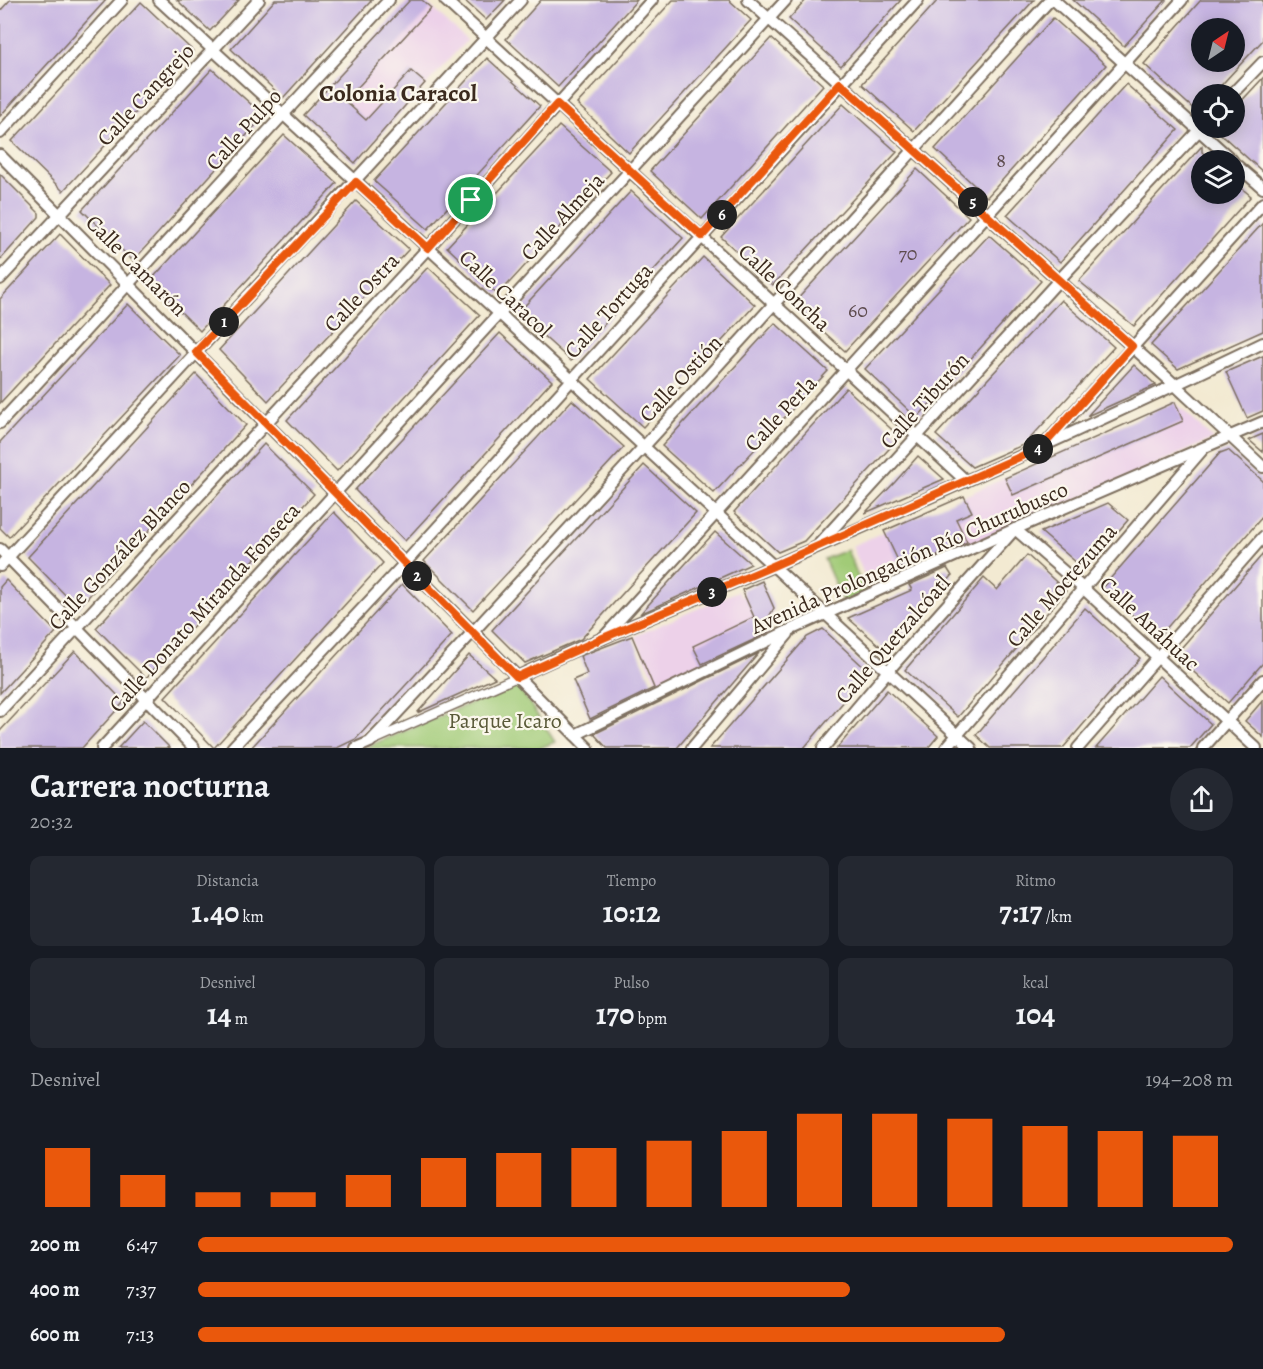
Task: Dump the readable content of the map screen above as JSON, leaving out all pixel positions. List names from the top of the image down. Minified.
{"streets":{"street":["Calle Cangrejo","Calle Pulpo","Calle Almeja","Calle Camarón","Calle Concha","Calle Ostra","Calle Caracol","Calle Tortuga","Calle Ostión","Calle Tiburón","Calle Perla","Calle González Blanco","Avenida Prolongación Río Churubusco","Calle Moctezuma","Calle Donato Miranda Fonseca","Calle Anáhuac","Calle Quetzalcóatl"]},"crossings":[["Calle Cangrejo","Calle Camarón"],["Calle Cangrejo","Calle Caracol"],["Calle Pulpo","Calle Camarón"],["Calle Pulpo","Calle Caracol"],["Calle Almeja","Calle Camarón"],["Calle Almeja","Calle Concha"],["Calle Almeja","Calle Caracol"],["Calle Almeja","Calle Donato Miranda Fonseca"],["Calle Camarón","Calle Ostra"],["Calle Camarón","Calle Tortuga"],["Calle Camarón","Calle Ostión"],["Calle Camarón","Calle González Blanco"],["Calle Camarón","Avenida Prolongación Río Churubusco"],["Calle Camarón","Calle Donato Miranda Fonseca"],["Calle Concha","Calle Ostra"],["Calle Concha","Calle Tortuga"],["Calle Concha","Calle Ostión"],["Calle Concha","Calle Tiburón"],["Calle Concha","Calle Perla"],["Calle Concha","Avenida Prolongación Río Churubusco"],["Calle Ostra","Calle Caracol"],["Calle Ostra","Calle González Blanco"],["Calle Caracol","Calle Tortuga"],["Calle Caracol","Calle Ostión"],["Calle Caracol","Calle Perla"],["Calle Caracol","Avenida Prolongación Río Churubusco"],["Calle Caracol","Calle Moctezuma"],["Calle Caracol","Calle Quetzalcóatl"],["Calle Ostión","Avenida Prolongación Río Churubusco"],["Calle Tiburón","Avenida Prolongación Río Churubusco"],["Calle Perla","Avenida Prolongación Río Churubusco"],["Avenida Prolongación Río Churubusco","Calle Moctezuma"],["Avenida Prolongación Río Churubusco","Calle Anáhuac"],["Avenida Prolongación Río Churubusco","Calle Quetzalcóatl"],["Calle Moctezuma","Calle Anáhuac"],["Calle Anáhuac","Calle Quetzalcóatl"]],"districts":["Colonia Caracol"],"parks":["Parque Icaro"],"house_numbers":["8","70","60"],"north":"top right","page":{"pins":["5","6","1","4","2","3"],"heading":["Carrera nocturna","20:32"],"stats":[["Distancia","1.40 km"],["Tiempo","10:12"],["Ritmo","7:17 /km"],["Desnivel","14 m"],["Pulso","170 bpm"],["kcal","104"]],"chart":["Desnivel","194–208 m"],"list":[{"name":"200 m","note":"6:47"},{"name":"400 m","note":"7:37"},{"name":"600 m","note":"7:13"}]}}
